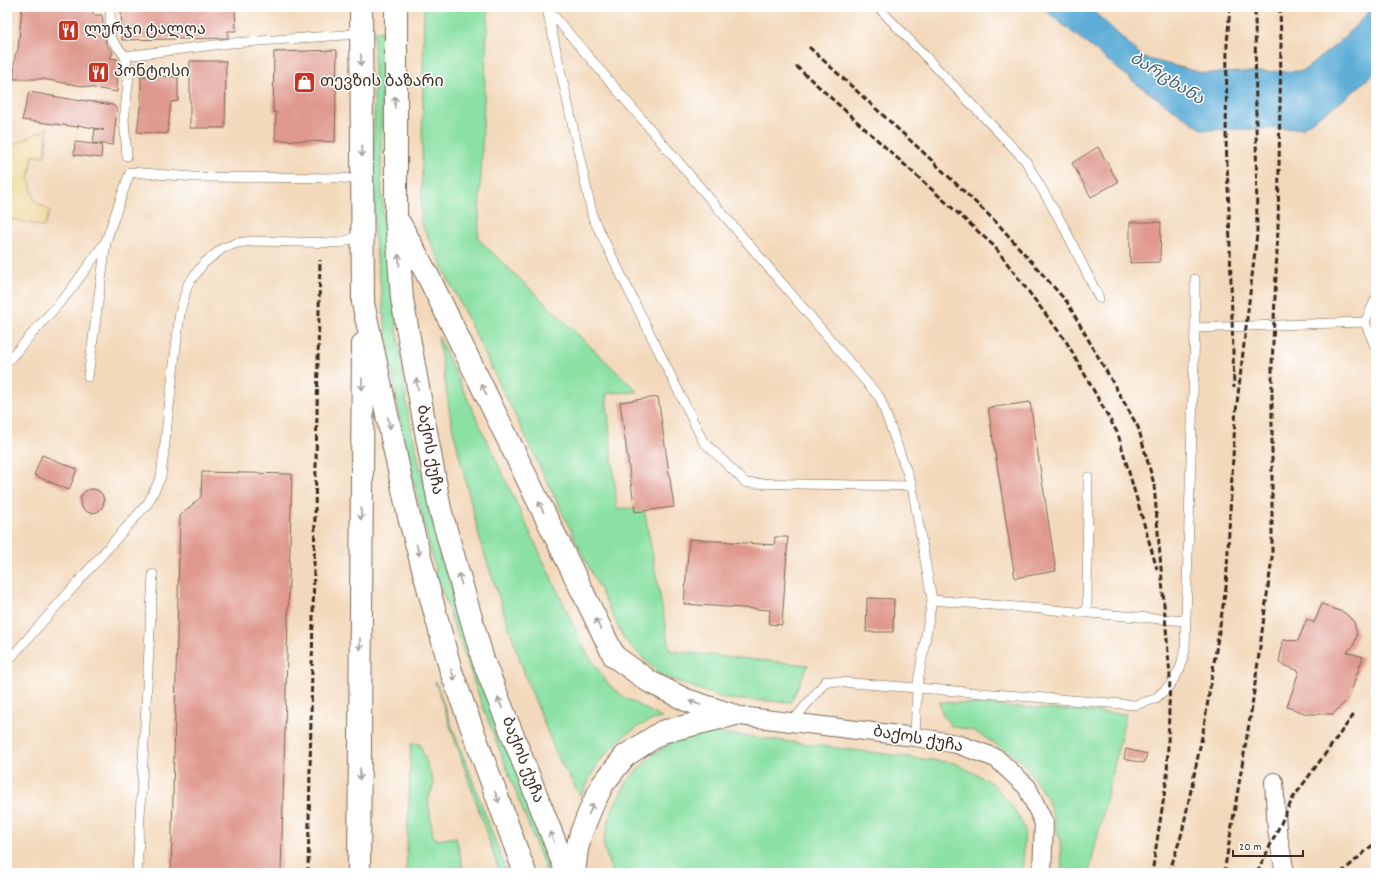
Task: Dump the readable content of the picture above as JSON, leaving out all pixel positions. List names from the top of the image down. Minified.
{"streets":{"main road":["ბაქოს ქუჩა"]},"water":["ბარცხანა"],"places":{"restaurant":["ლურჯი ტალღა","პონტოსი"],"shop":["თევზის ბაზარი"]},"scale_bar":"20 m"}
